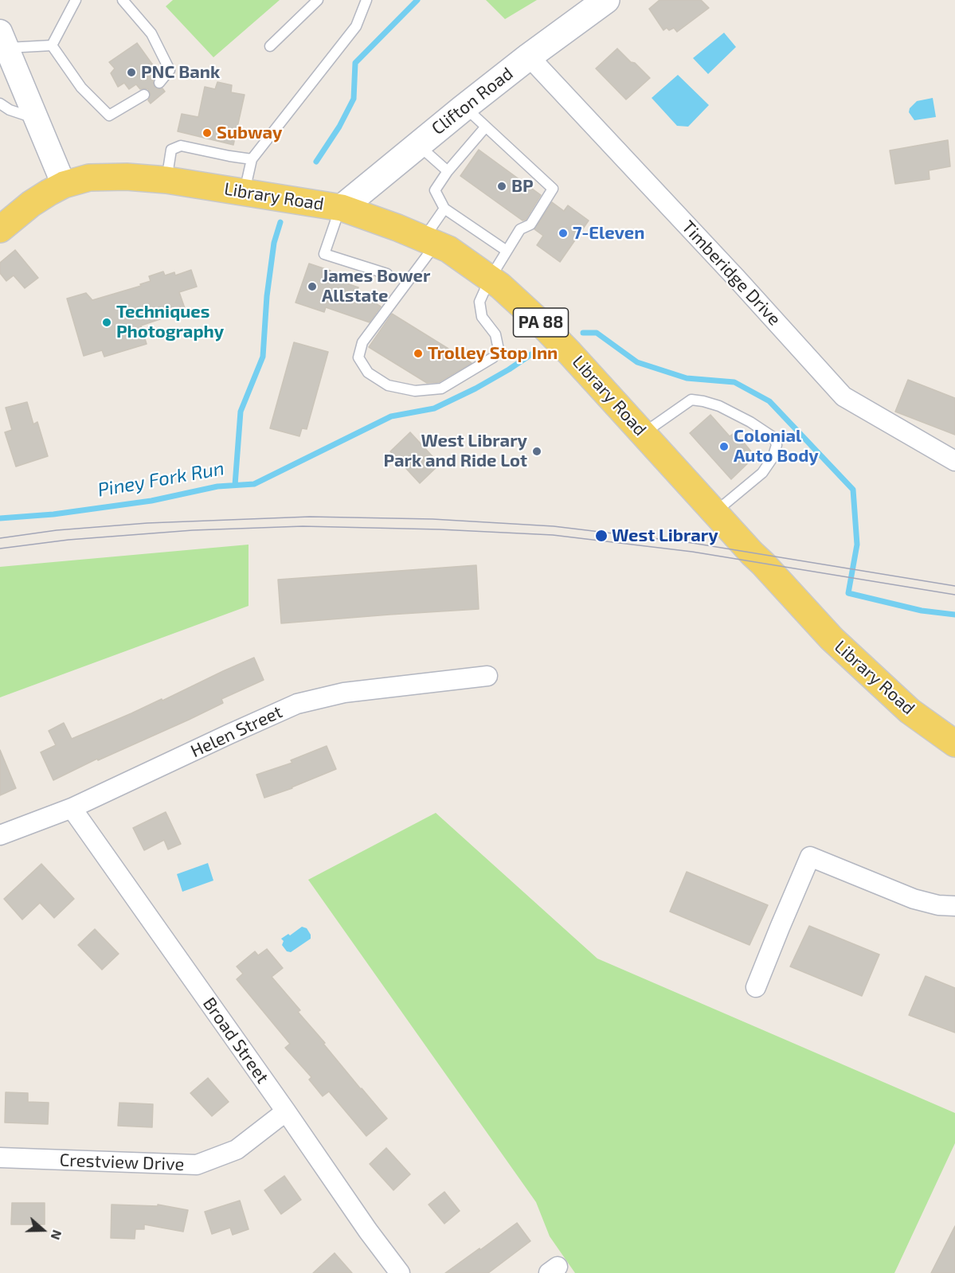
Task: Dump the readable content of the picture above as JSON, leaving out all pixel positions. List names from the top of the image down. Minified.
{"streets":{"main road":["Clifton Road","Library Road","PA 88"],"street":["Timberidge Drive","Helen Street","Broad Street","Crestview Drive"]},"crossings":[["Clifton Road","Library Road"],["Clifton Road","Timberidge Drive"],["Helen Street","Broad Street"],["Broad Street","Crestview Drive"]],"water":["Piney Fork Run"],"places":["PNC Bank","Subway","BP","7-Eleven","James Bower Allstate","Techniques Photography","Trolley Stop Inn","Colonial Auto Body","West Library Park and Ride Lot","West Library"],"north":"right"}
